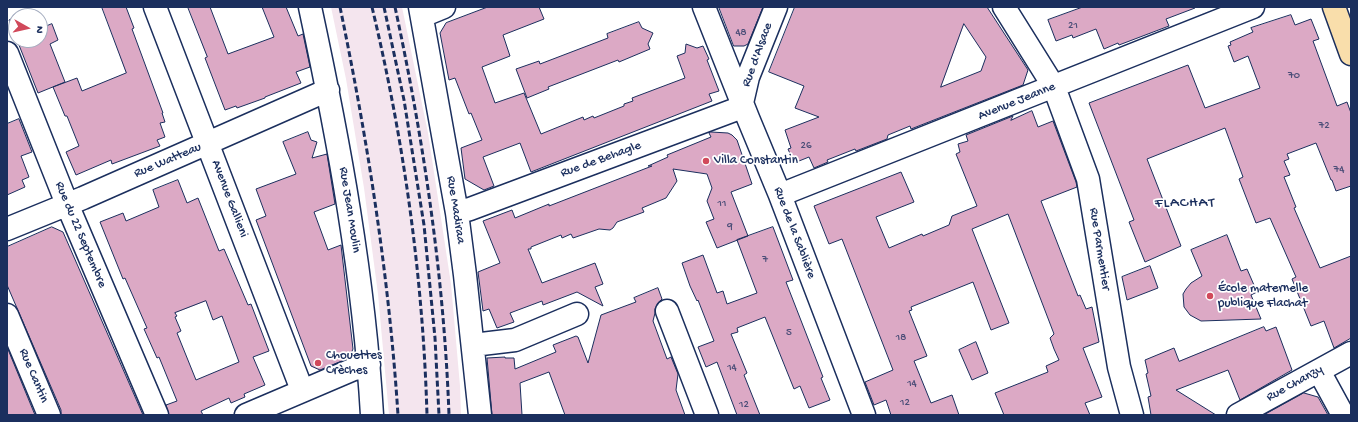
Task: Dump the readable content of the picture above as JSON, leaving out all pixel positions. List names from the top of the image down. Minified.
{"streets":{"street":["Rue d'Alsace","Avenue Jeanne","Rue de Behagle","Rue Watteau","Avenue Gallieni","Rue Jean Moulin","Rue Madiraa","Rue de la Sablière","Rue du 22 Septembre","Rue Parmentier","Rue Cantin","Rue Chanzy"]},"crossings":[["Rue d'Alsace","Rue de Behagle"],["Rue d'Alsace","Rue de la Sablière"],["Avenue Jeanne","Rue de la Sablière"],["Avenue Jeanne","Rue Parmentier"],["Rue de Behagle","Rue Madiraa"],["Rue de Behagle","Rue de la Sablière"],["Rue Watteau","Avenue Gallieni"],["Rue Watteau","Rue Jean Moulin"],["Rue Watteau","Rue du 22 Septembre"]],"districts":["FLACHAT"],"places":["Villa Constantin","École maternelle publique Flachat","Chouettes Crèches"],"house_numbers":["21","48","70","72","26","74","11","9","7","5","18","14","14","12","12"],"north":"right"}
